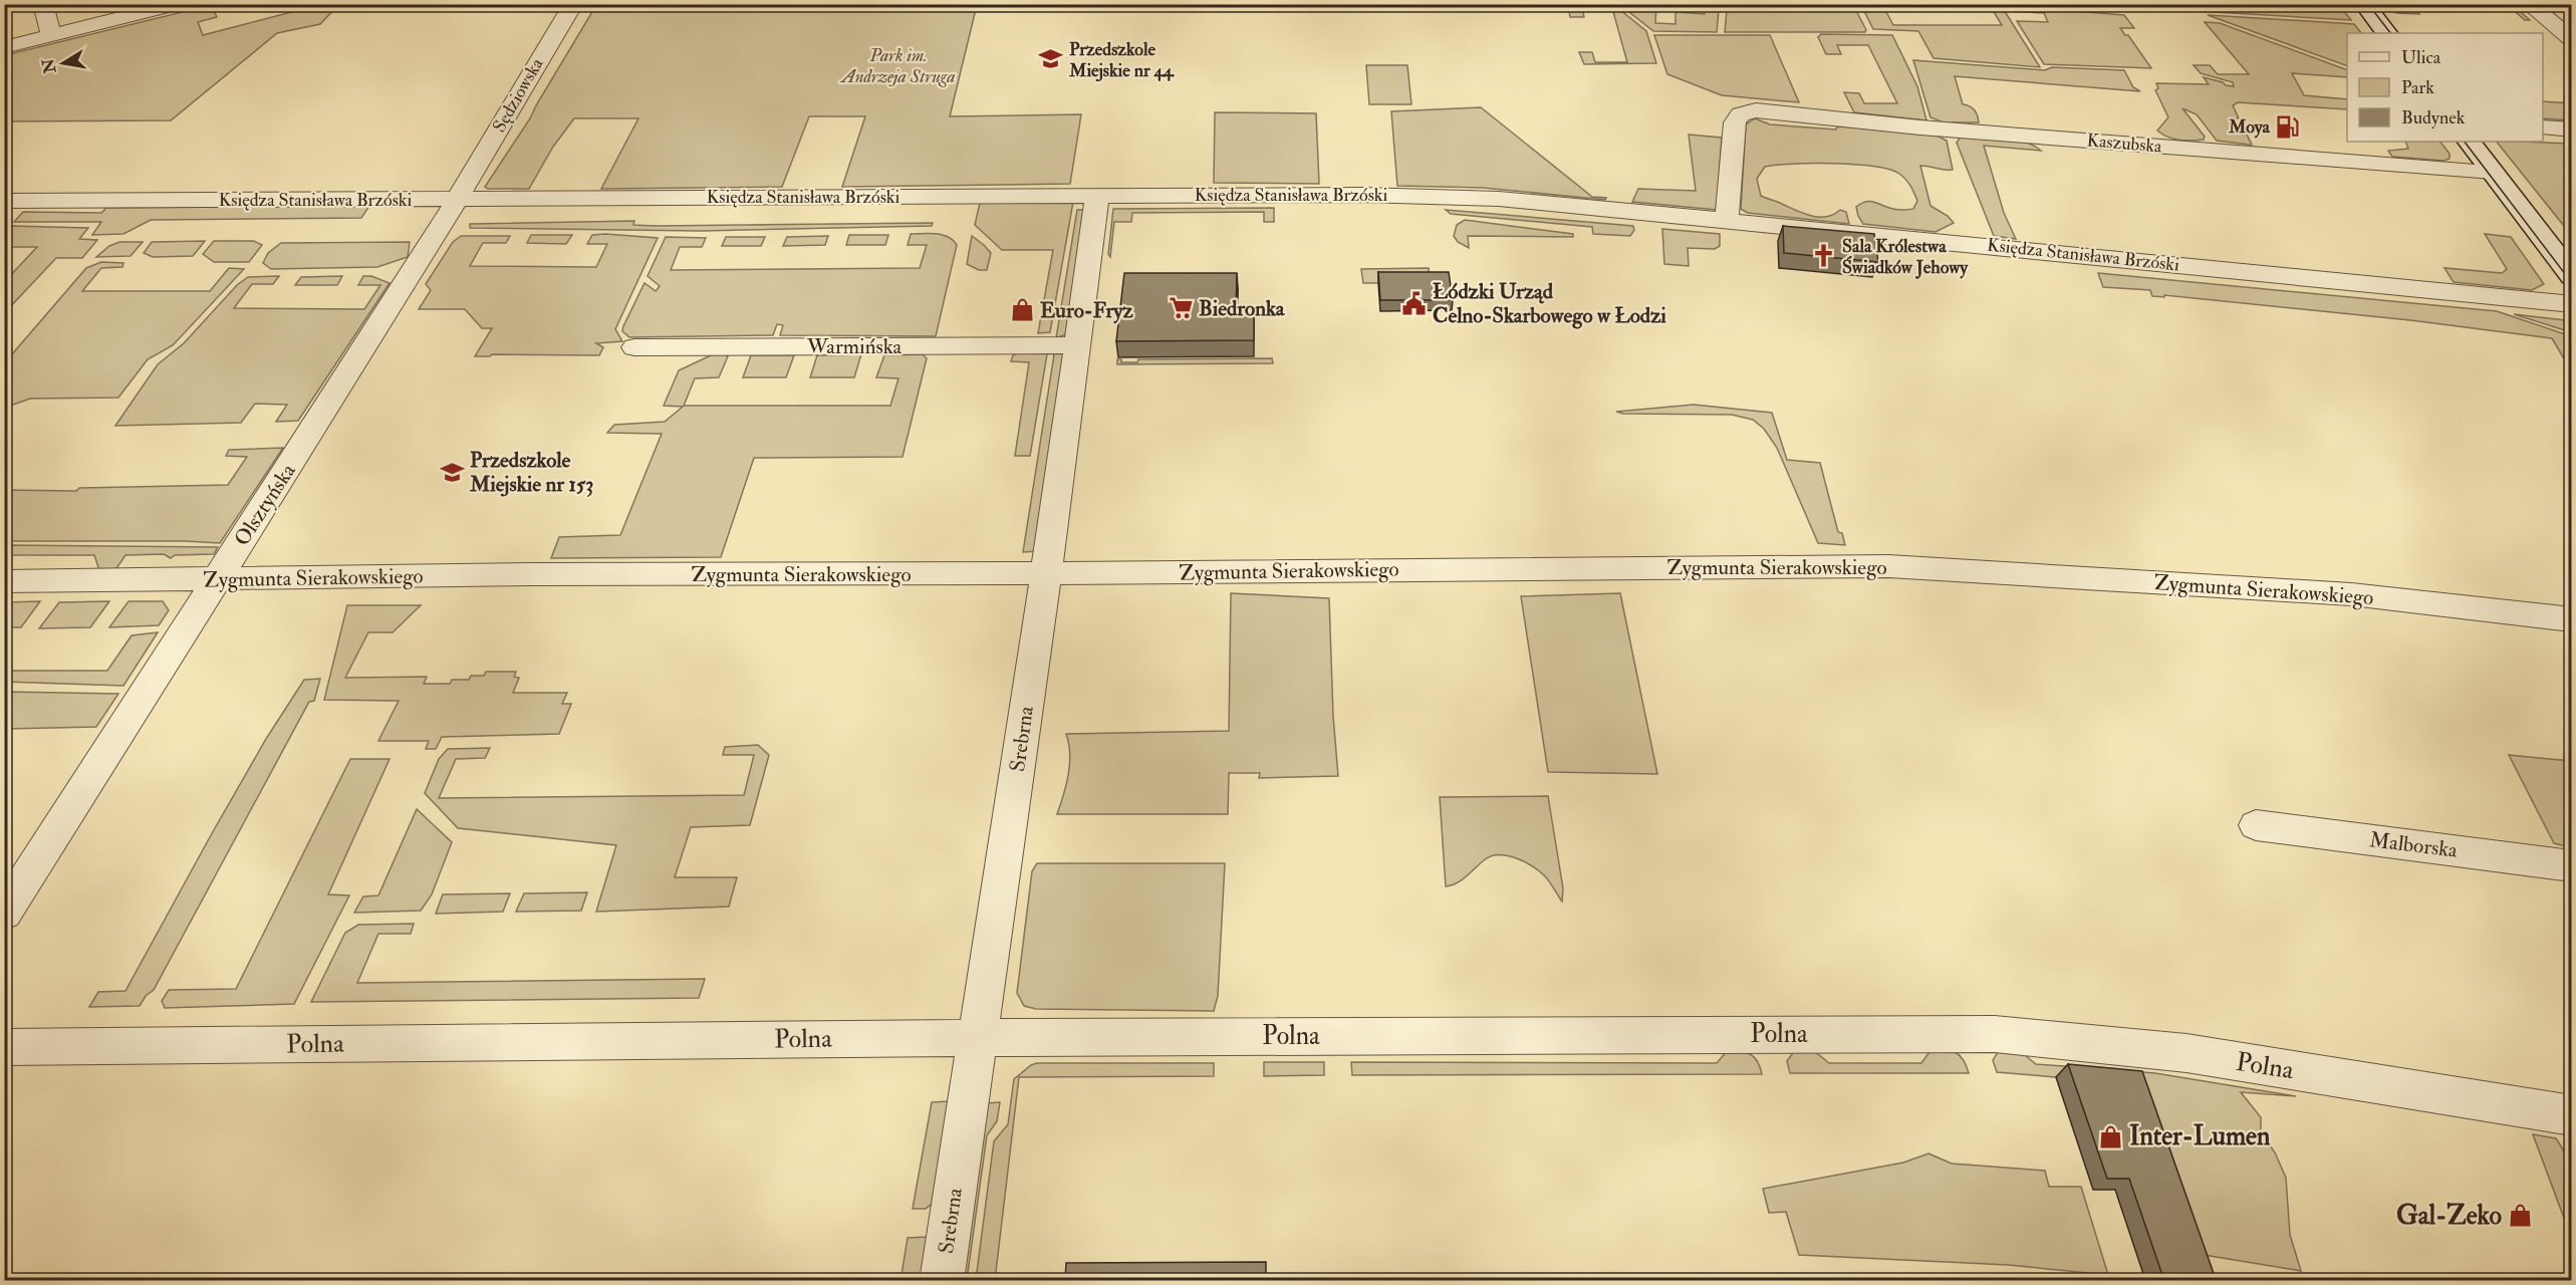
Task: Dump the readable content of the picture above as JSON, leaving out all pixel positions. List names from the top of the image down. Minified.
{"streets":{"street":["Sędziowska","Kaszubska","Księdza Stanisława Brzóski","Warmińska","Olsztyńska","Zygmunta Sierakowskiego","Srebrna","Malborska","Polna"]},"crossings":[["Sędziowska","Księdza Stanisława Brzóski"],["Sędziowska","Olsztyńska"],["Kaszubska","Księdza Stanisława Brzóski"],["Księdza Stanisława Brzóski","Olsztyńska"],["Księdza Stanisława Brzóski","Srebrna"],["Warmińska","Srebrna"],["Olsztyńska","Zygmunta Sierakowskiego"],["Zygmunta Sierakowskiego","Srebrna"],["Srebrna","Polna"]],"parks":["Park im. Andrzeja Struga"],"places":{"school or university":["Przedszkole Miejskie nr 44","Przedszkole Miejskie nr 153"],"fuel station":["Moya"],"church":["Sala Królestwa Świadków Jehowy"],"public building":["Łódzki Urząd Celno-Skarbowego w Łodzi"],"supermarket":["Biedronka"],"shop":["Euro-Fryz","Inter-Lumen","Gal-Zeko"]},"legend":["Ulica","Park","Budynek"],"north":"left"}
